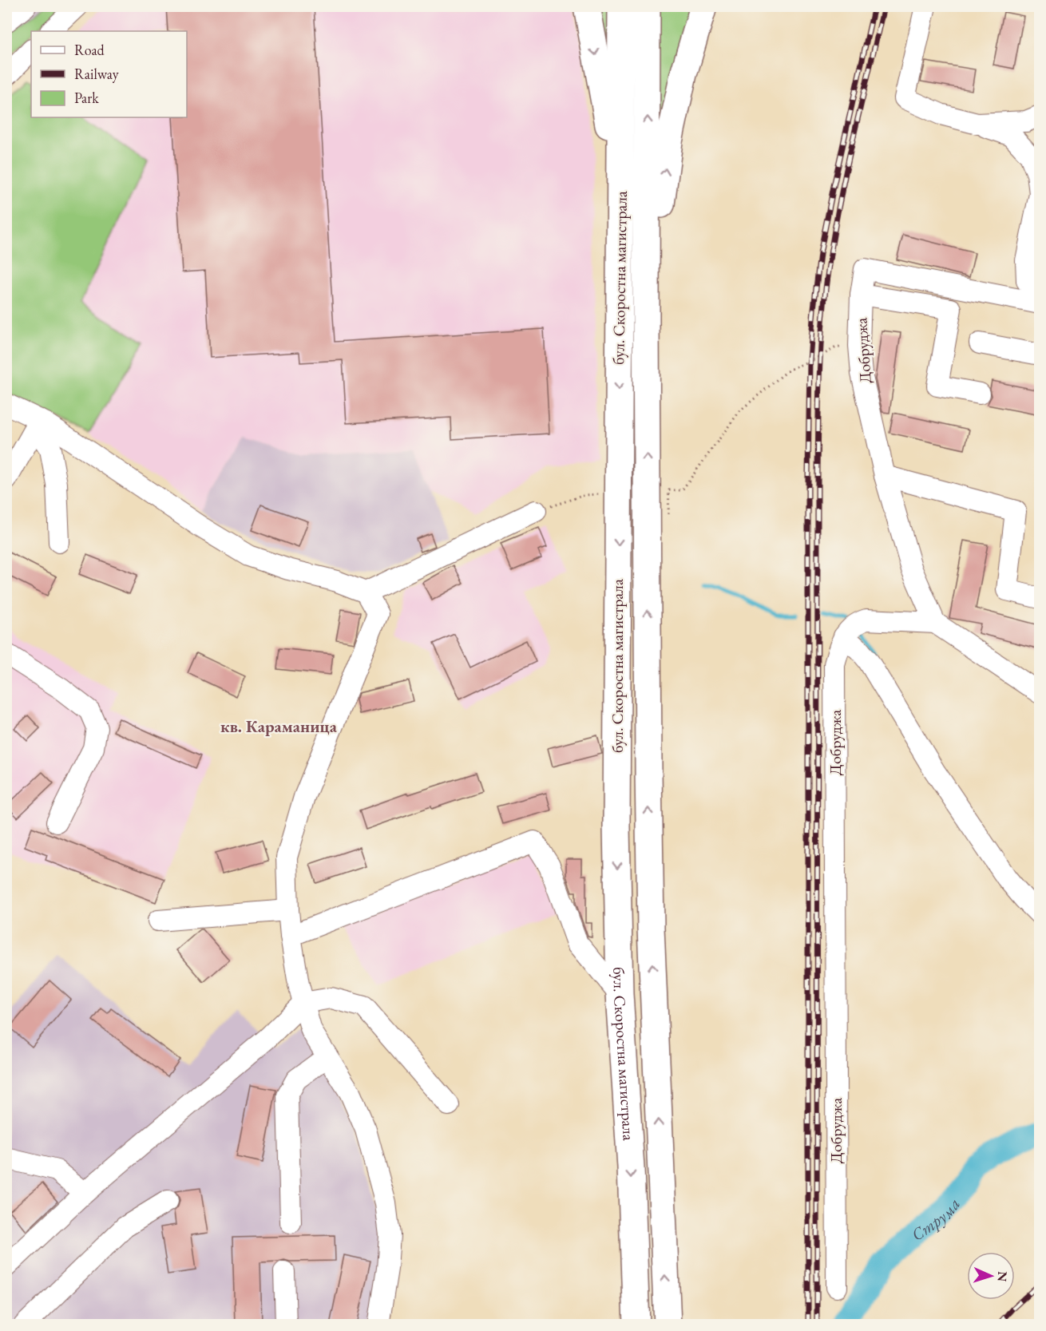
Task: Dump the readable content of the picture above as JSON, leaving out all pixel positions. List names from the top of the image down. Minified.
{"streets":{"highway":["бул. Скоростна магистрала"],"street":["Добруджа"]},"districts":["кв. Караманица"],"water":["Струма"],"legend":["Road","Railway","Park"],"north":"right"}
